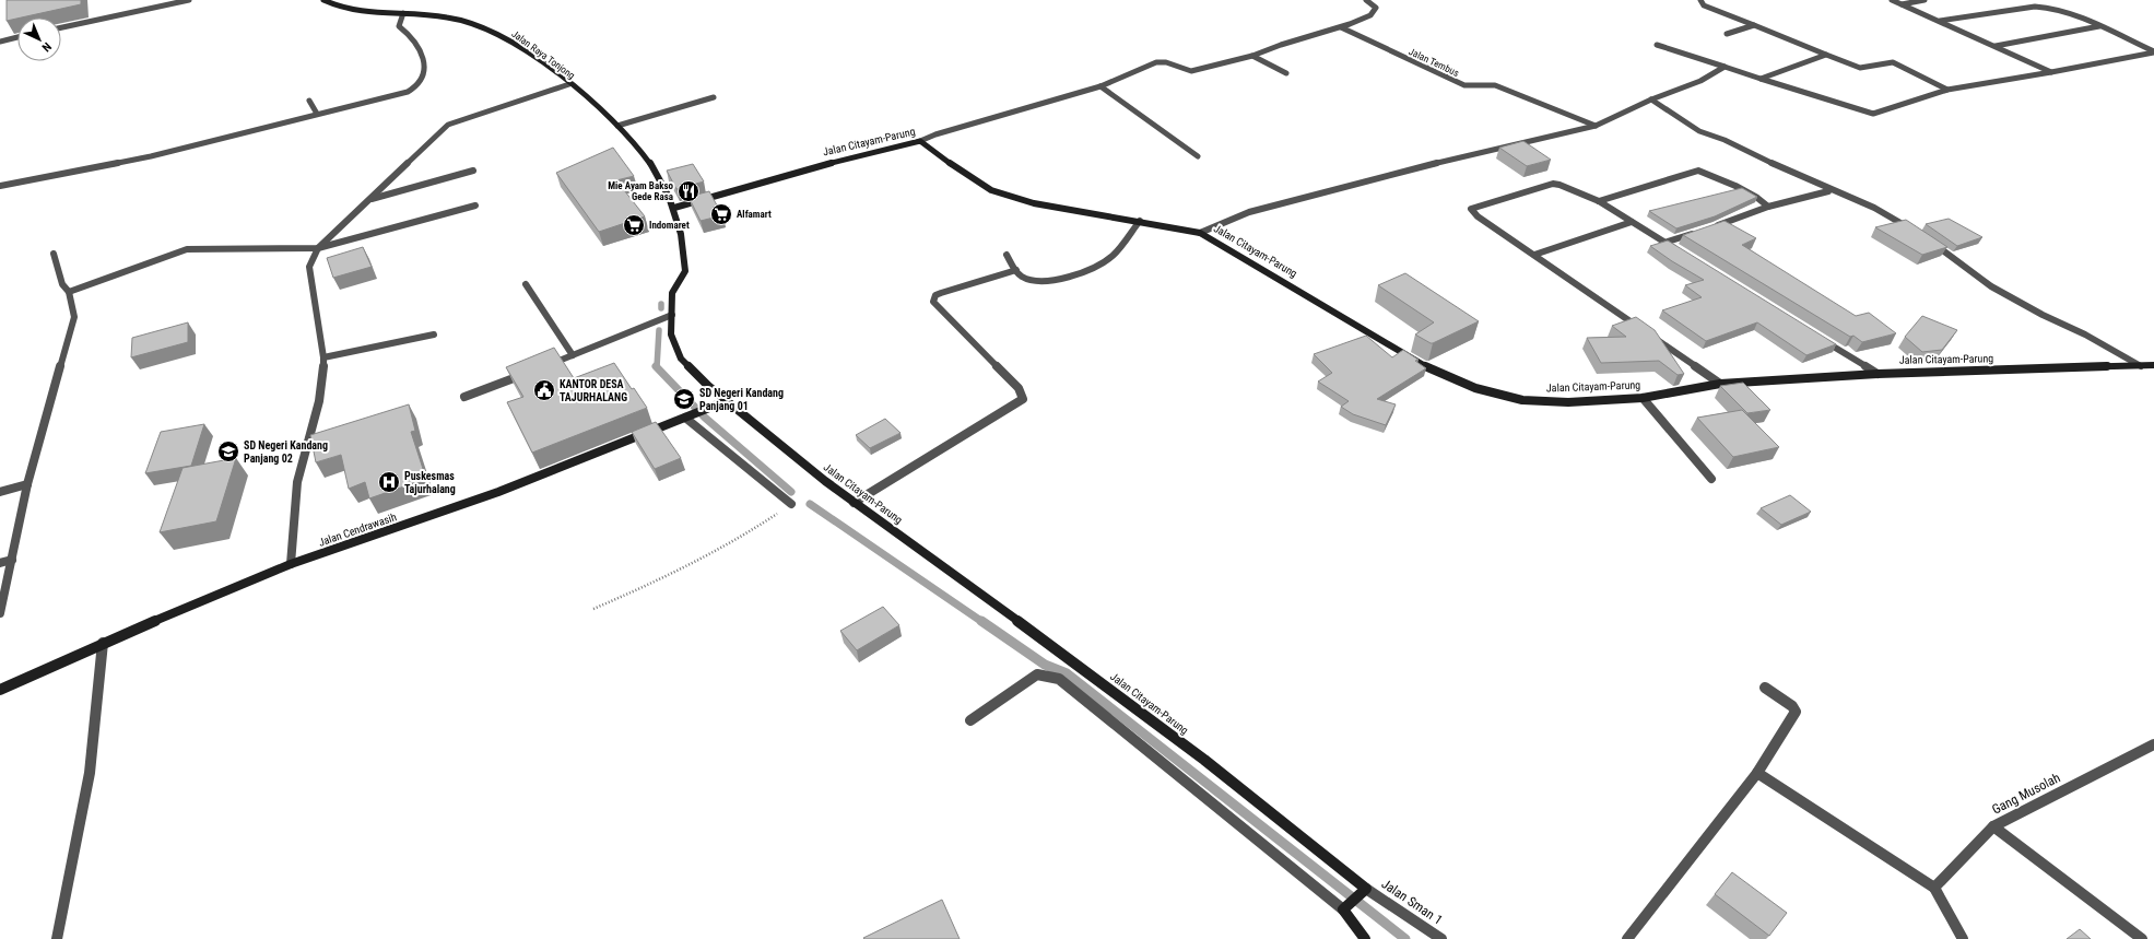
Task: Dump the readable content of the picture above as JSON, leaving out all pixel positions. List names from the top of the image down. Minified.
{"streets":{"main road":["Jalan Raya Tonjong","Jalan Citayam-Parung","Jalan Cendrawasih"],"street":["Jalan Tembus","Gang Musolah","Jalan Sman 1"]},"crossings":[["Jalan Raya Tonjong","Jalan Citayam-Parung"],["Jalan Citayam-Parung","Jalan Cendrawasih"],["Jalan Citayam-Parung","Jalan Sman 1"]],"places":{"restaurant":["Mie Ayam Bakso Gede Rasa"],"supermarket":["Alfamart","Indomaret"],"public building":["KANTOR DESA TAJURHALANG"],"school or university":["SD Negeri Kandang Panjang 01","SD Negeri Kandang Panjang 02"],"hospital":["Puskesmas Tajurhalang"]},"north":"bottom right"}
